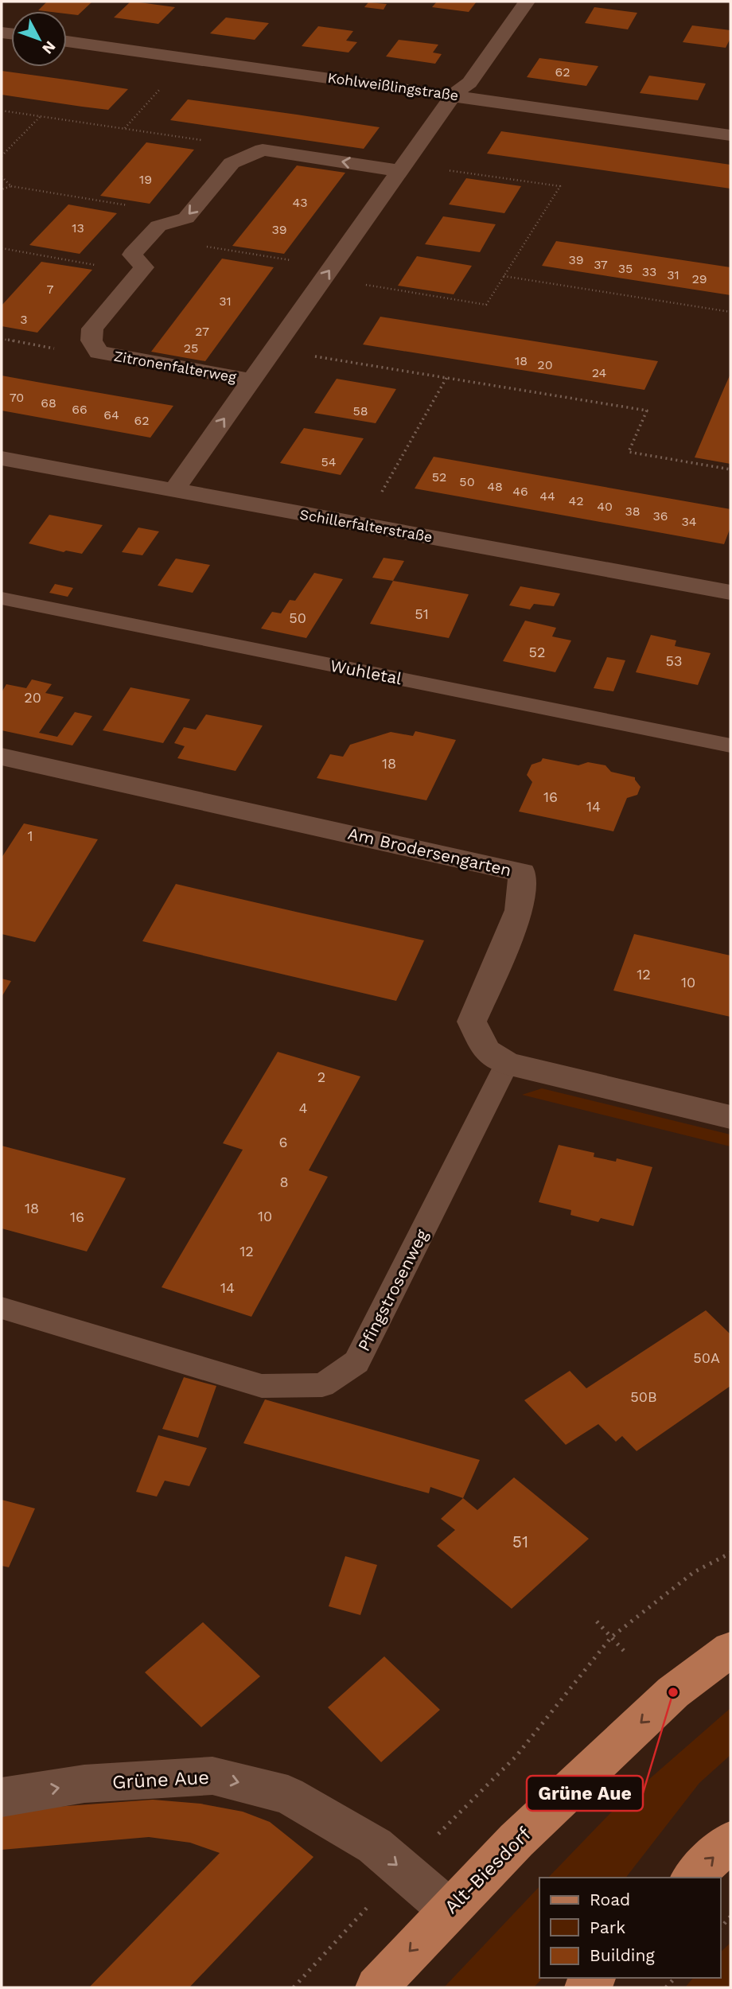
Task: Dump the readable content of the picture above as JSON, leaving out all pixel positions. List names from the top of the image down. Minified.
{"streets":{"main road":["Alt-Biesdorf"],"street":["Kohlweißlingstraße","Zitronenfalterweg","Schillerfalterstraße","Am Brodersengarten","Grüne Aue"],"lane":["Wuhletal","Pfingstrosenweg"]},"crossings":[["Kohlweißlingstraße","Zitronenfalterweg"],["Zitronenfalterweg","Schillerfalterstraße"],["Am Brodersengarten","Pfingstrosenweg"],["Grüne Aue","Alt-Biesdorf"]],"one_way":["Grüne Aue","Alt-Biesdorf"],"places":["Grüne Aue"],"house_numbers":["62","19","43","13","39","39","37","35","33","31","29","7","31","3","27","25","18","20","24","70","68","66","58","64","62","54","52","50","48","46","44","42","40","38","36","34","51","50","52","53","20","18","16","14","1","12","10","2","4","6","8","18","10","16","12","14","50A","50B","51"],"legend":["Road","Park","Building"],"north":"bottom right"}
